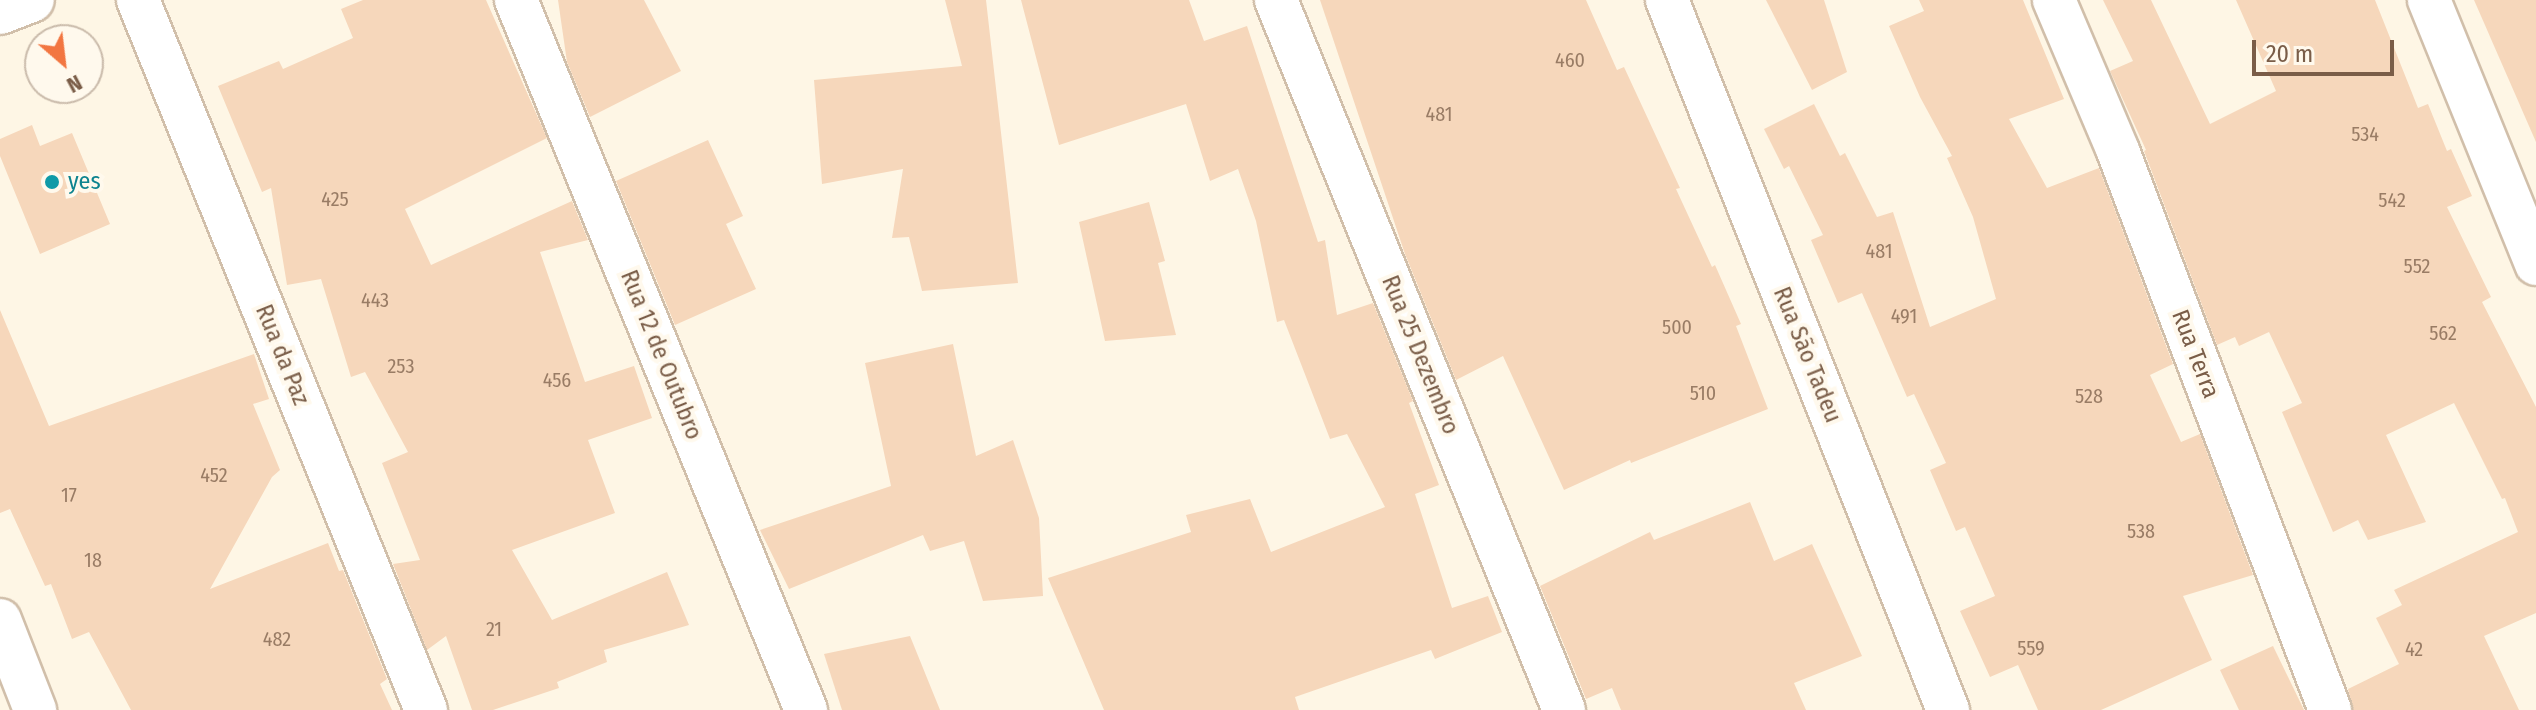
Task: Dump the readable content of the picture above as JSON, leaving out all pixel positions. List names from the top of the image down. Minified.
{"streets":{"street":["Rua Terra","Rua da Paz","Rua 12 de Outubro","Rua 25 Dezembro","Rua São Tadeu"]},"places":["yes"],"house_numbers":["460","481","534","425","542","481","552","443","491","500","562","253","456","510","528","452","17","538","18","21","482","559","42"],"scale_bar":"20 m","north":"bottom right"}
